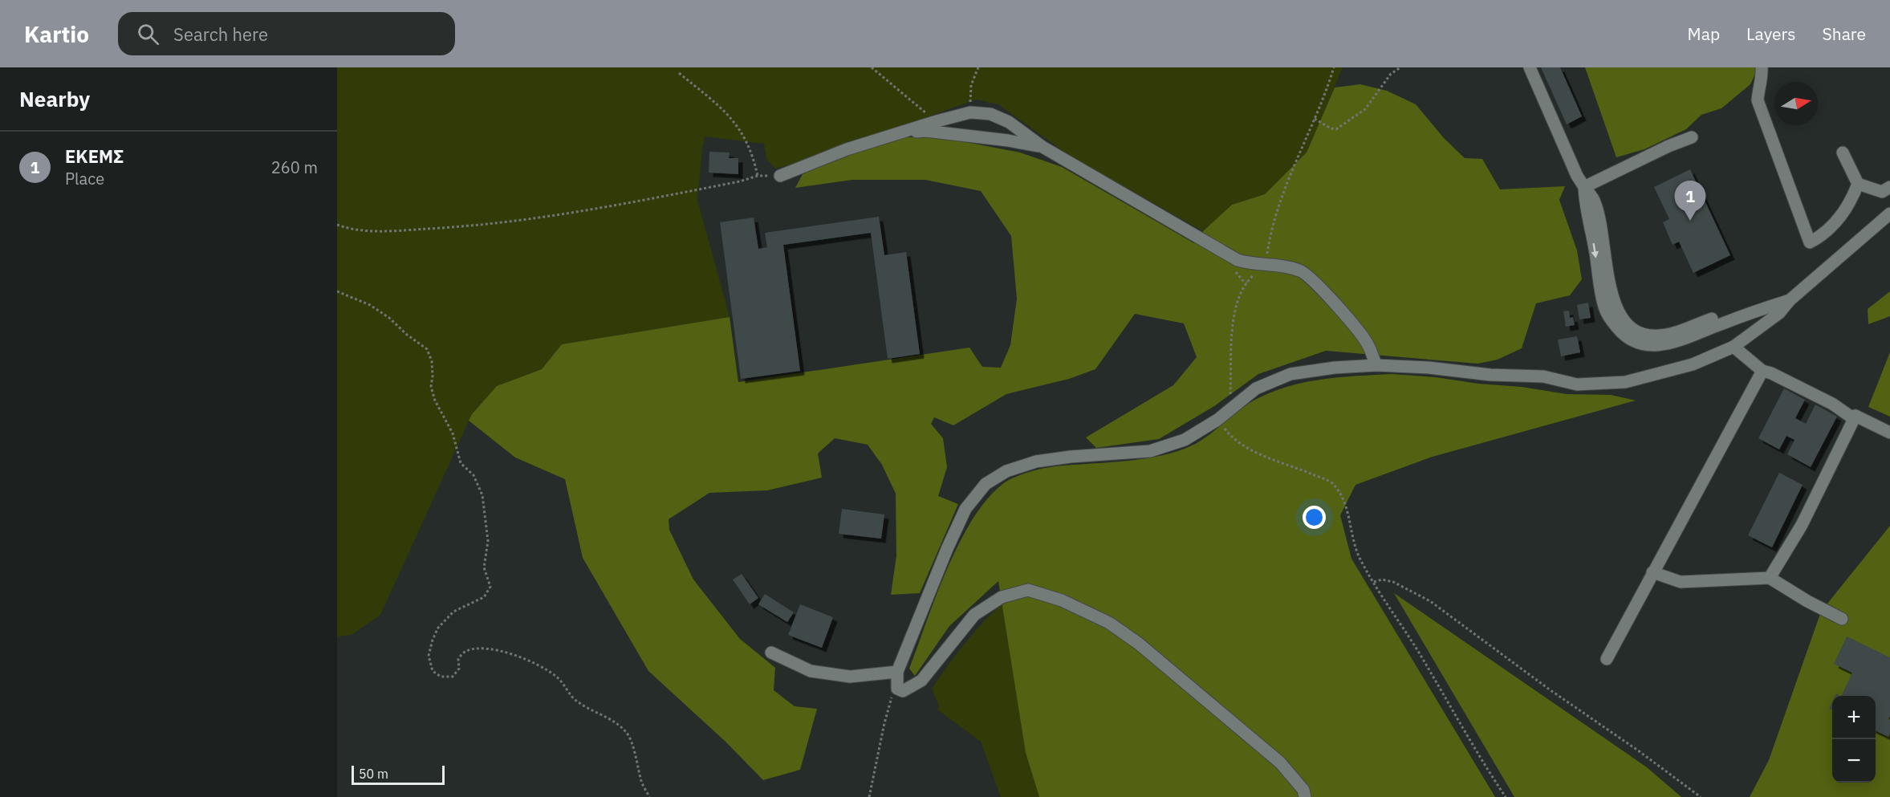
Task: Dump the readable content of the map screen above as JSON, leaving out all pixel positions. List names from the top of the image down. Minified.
{"scale_bar":"50 m","north":"right","page":{"header":"Kartio","search":"Search here","nav":["Map","Layers","Share"],"heading":"Nearby","list":[{"mark":"1","name":"ΕΚΕΜΣ","note":"Place","value":"260 m"}],"pins":"1","map_buttons":["+","−"],"scale":"50 m"}}
